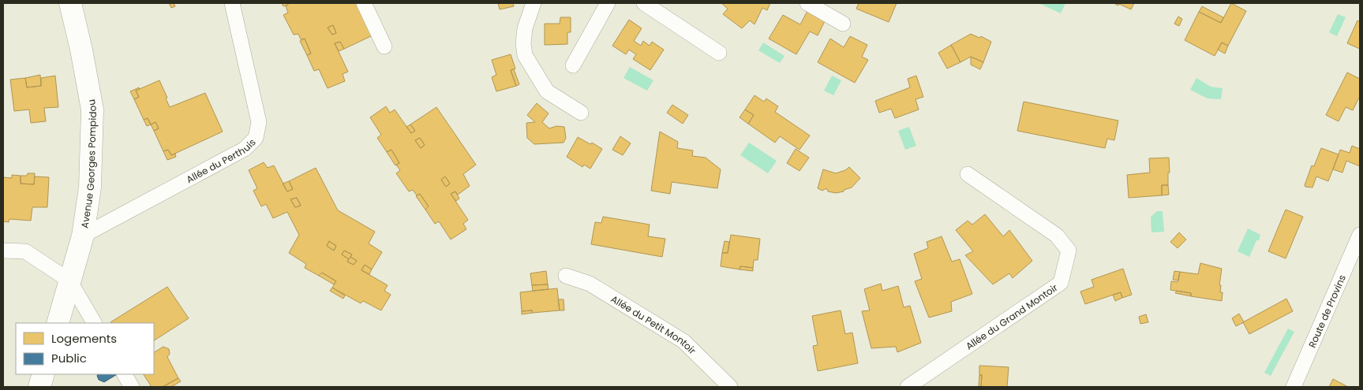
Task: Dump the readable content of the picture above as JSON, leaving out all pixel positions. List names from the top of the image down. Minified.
{"streets":{"street":["Allée du Perthuis","Avenue Georges Pompidou","Route de Provins","Allée du Grand Montoir","Allée du Petit Montoir"]},"crossings":[["Allée du Perthuis","Avenue Georges Pompidou"]],"legend":["Logements","Public"]}
